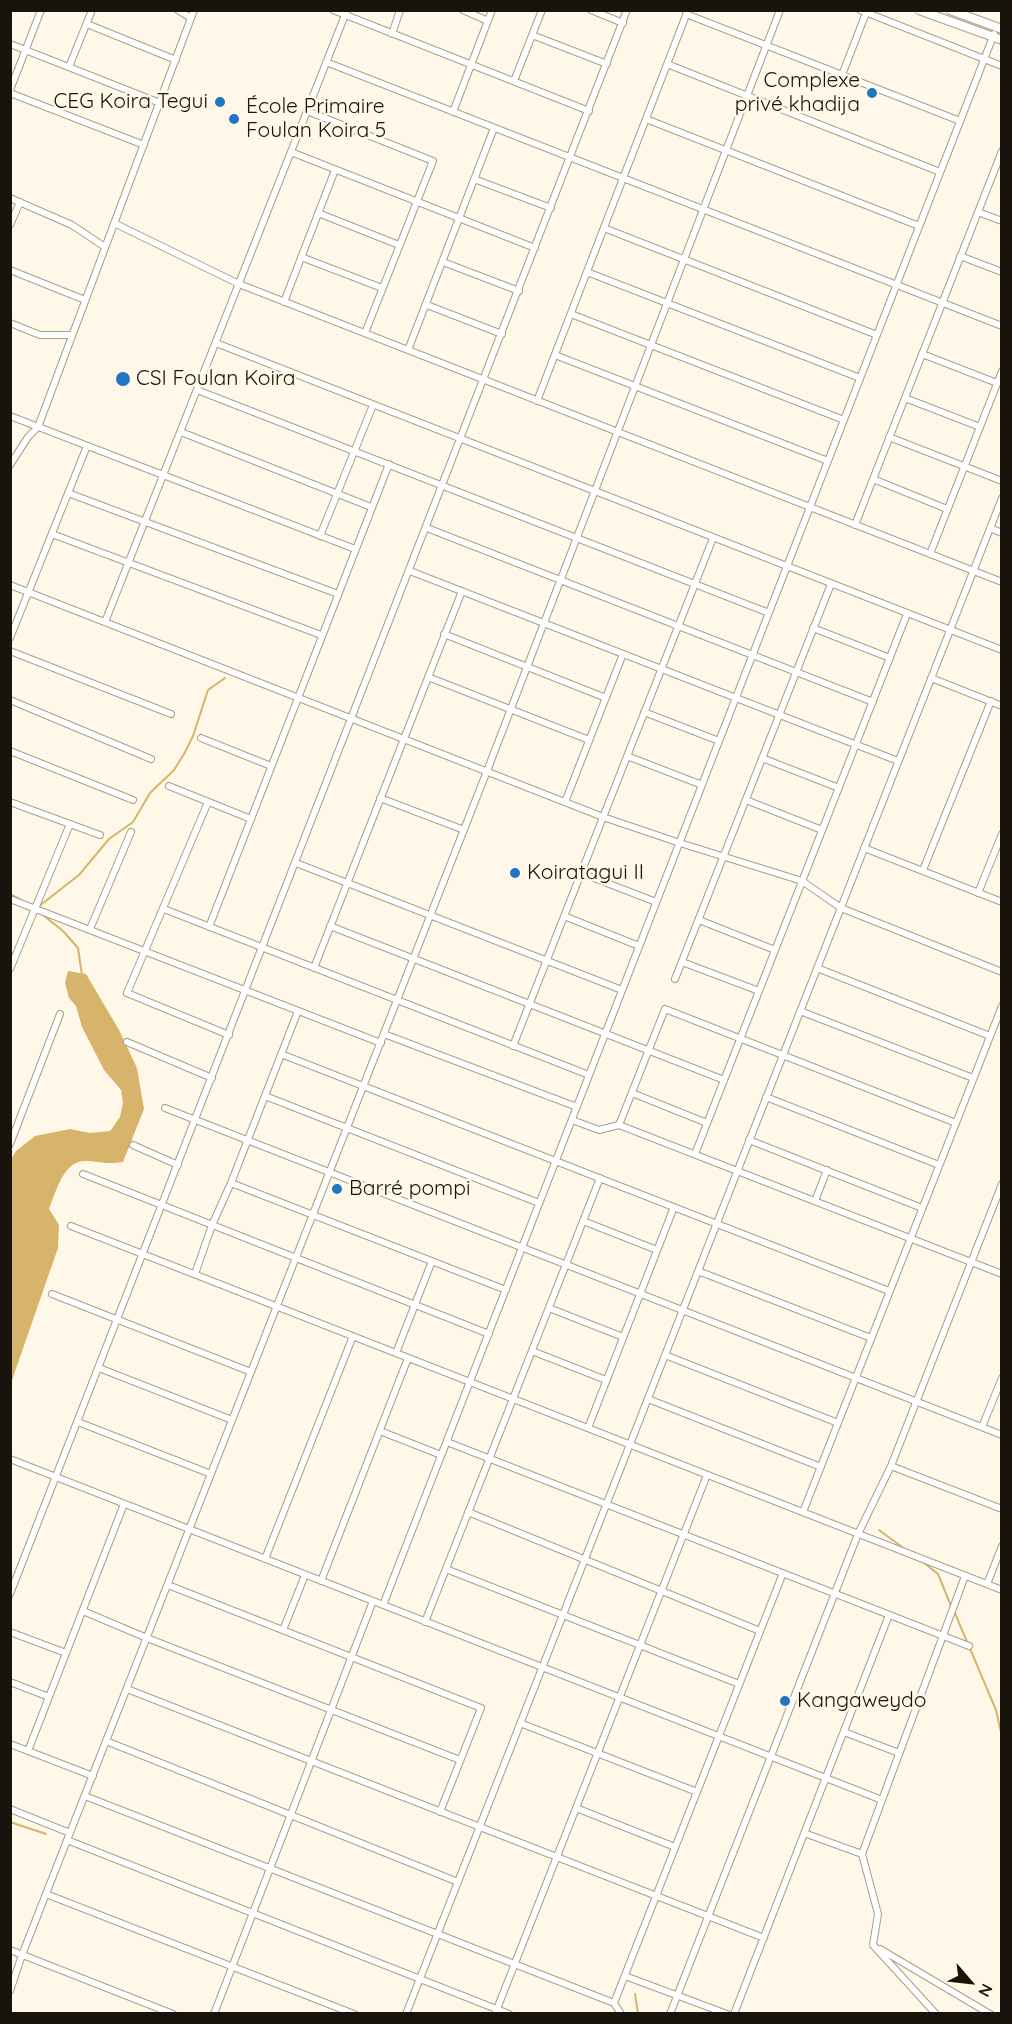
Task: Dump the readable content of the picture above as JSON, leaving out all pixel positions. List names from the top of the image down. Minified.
{"places":["Complexe privé khadija","CEG Koira Tegui","École Primaire Foulan Koira 5","CSI Foulan Koira","Koiratagui II","Barré pompi","Kangaweydo"],"north":"bottom right"}
